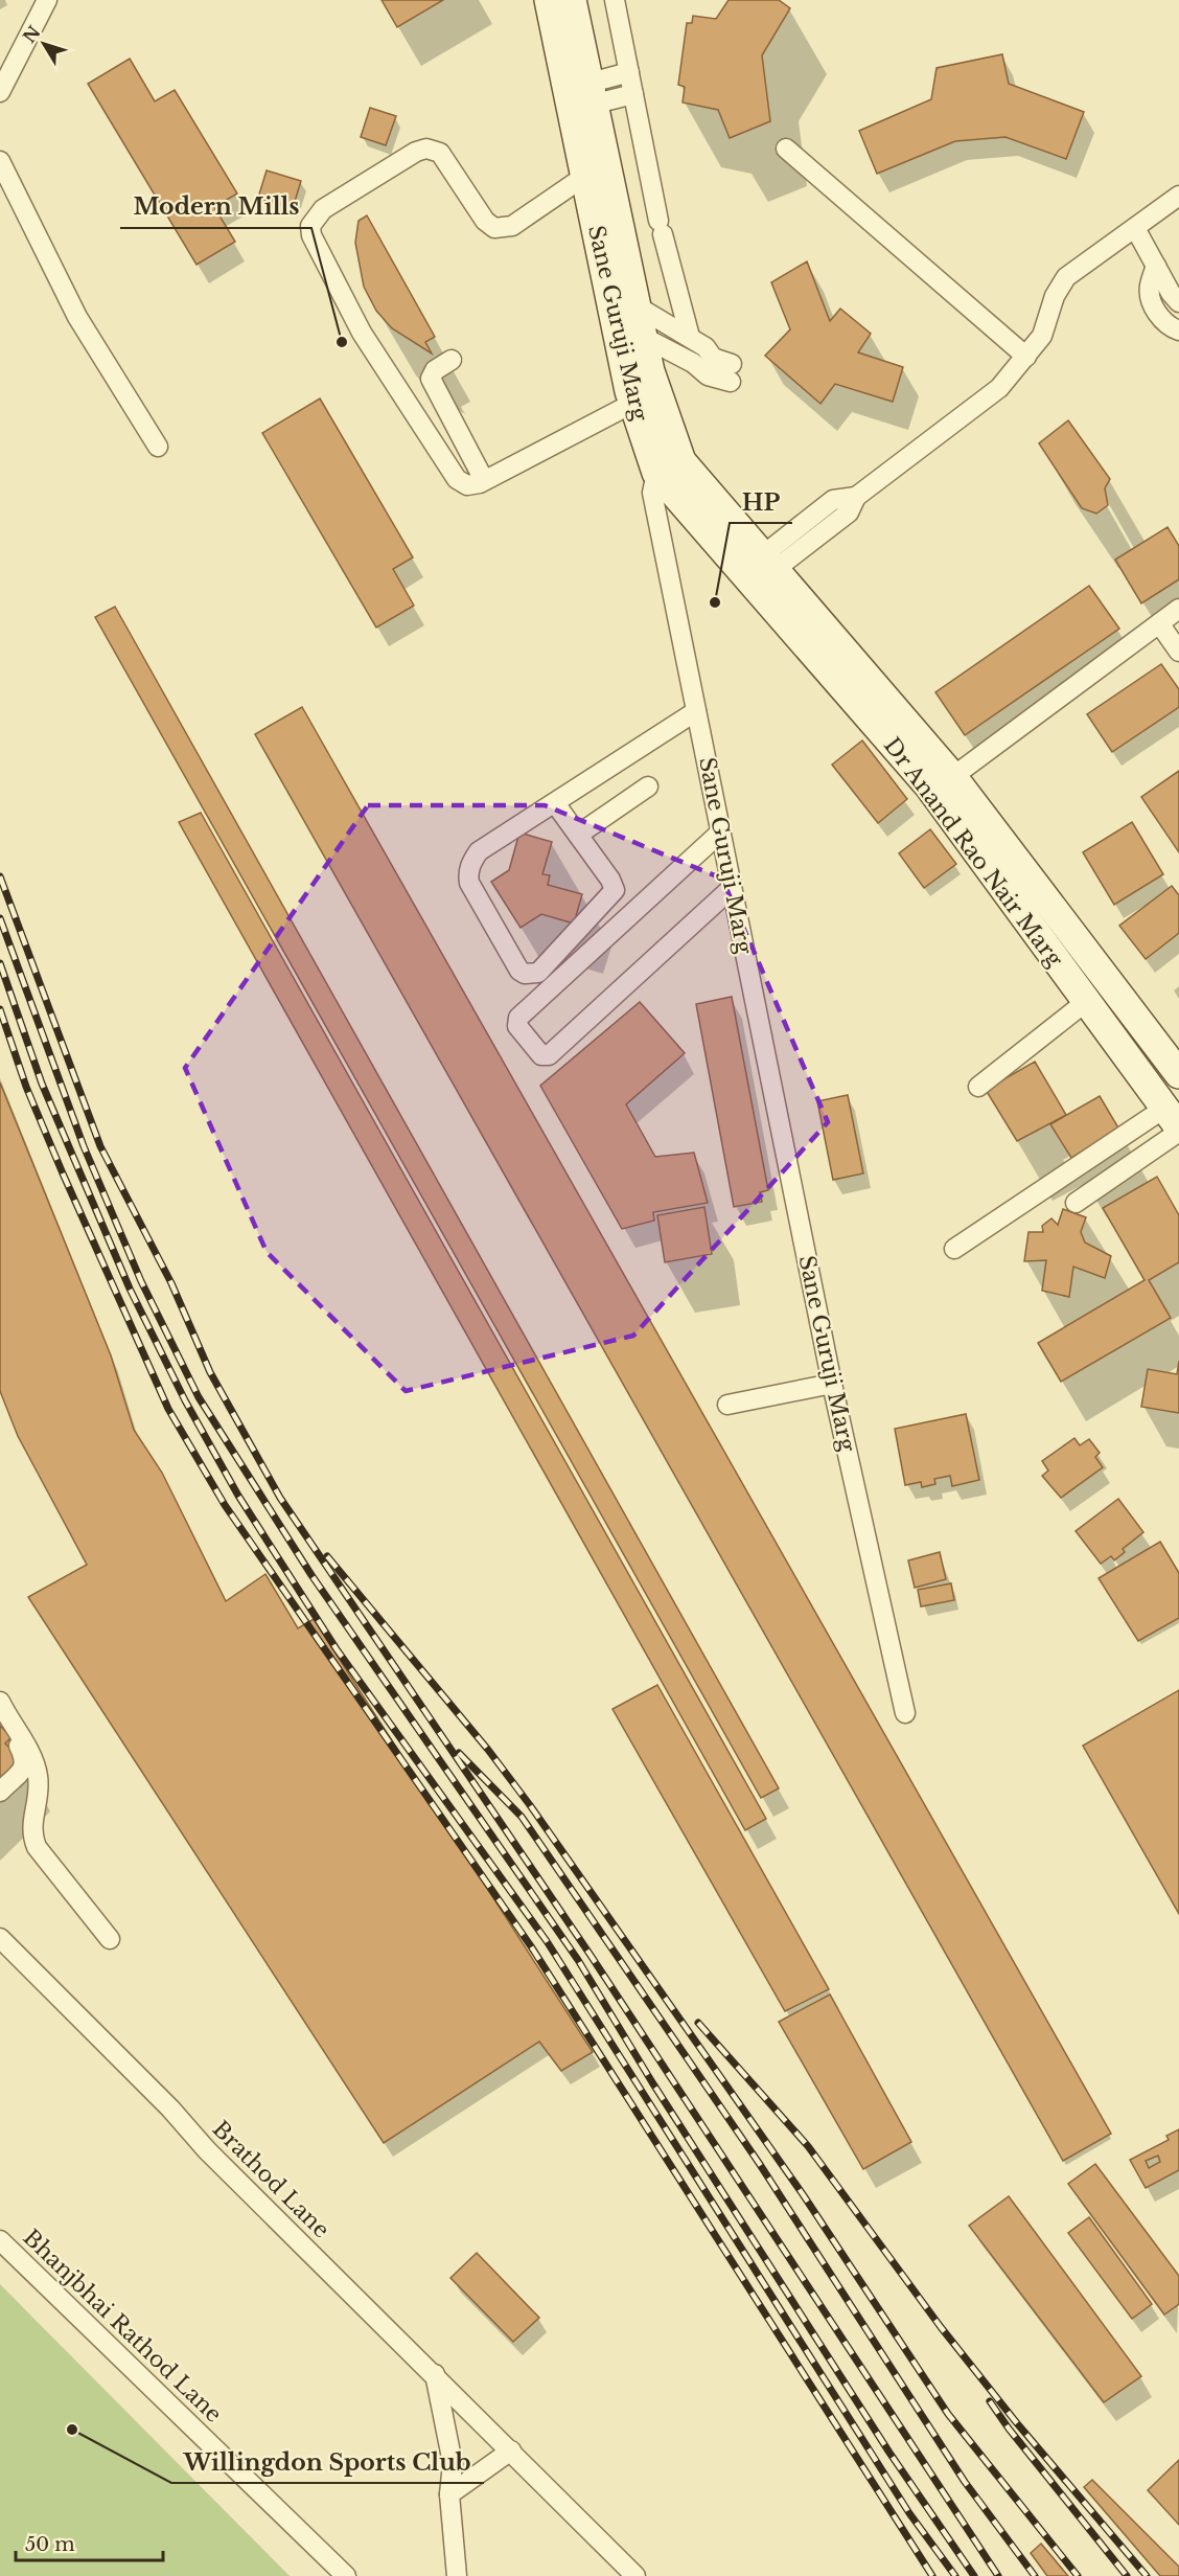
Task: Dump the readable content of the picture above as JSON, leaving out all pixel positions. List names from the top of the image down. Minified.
{"streets":{"main road":["Sane Guruji Marg","Dr Anand Rao Nair Marg"],"street":["Brathod Lane","Bhanjbhai Rathod Lane"]},"crossings":[["Sane Guruji Marg","Dr Anand Rao Nair Marg"]],"places":["Modern Mills","HP","Willingdon Sports Club"],"scale_bar":"50 m","north":"top left"}
